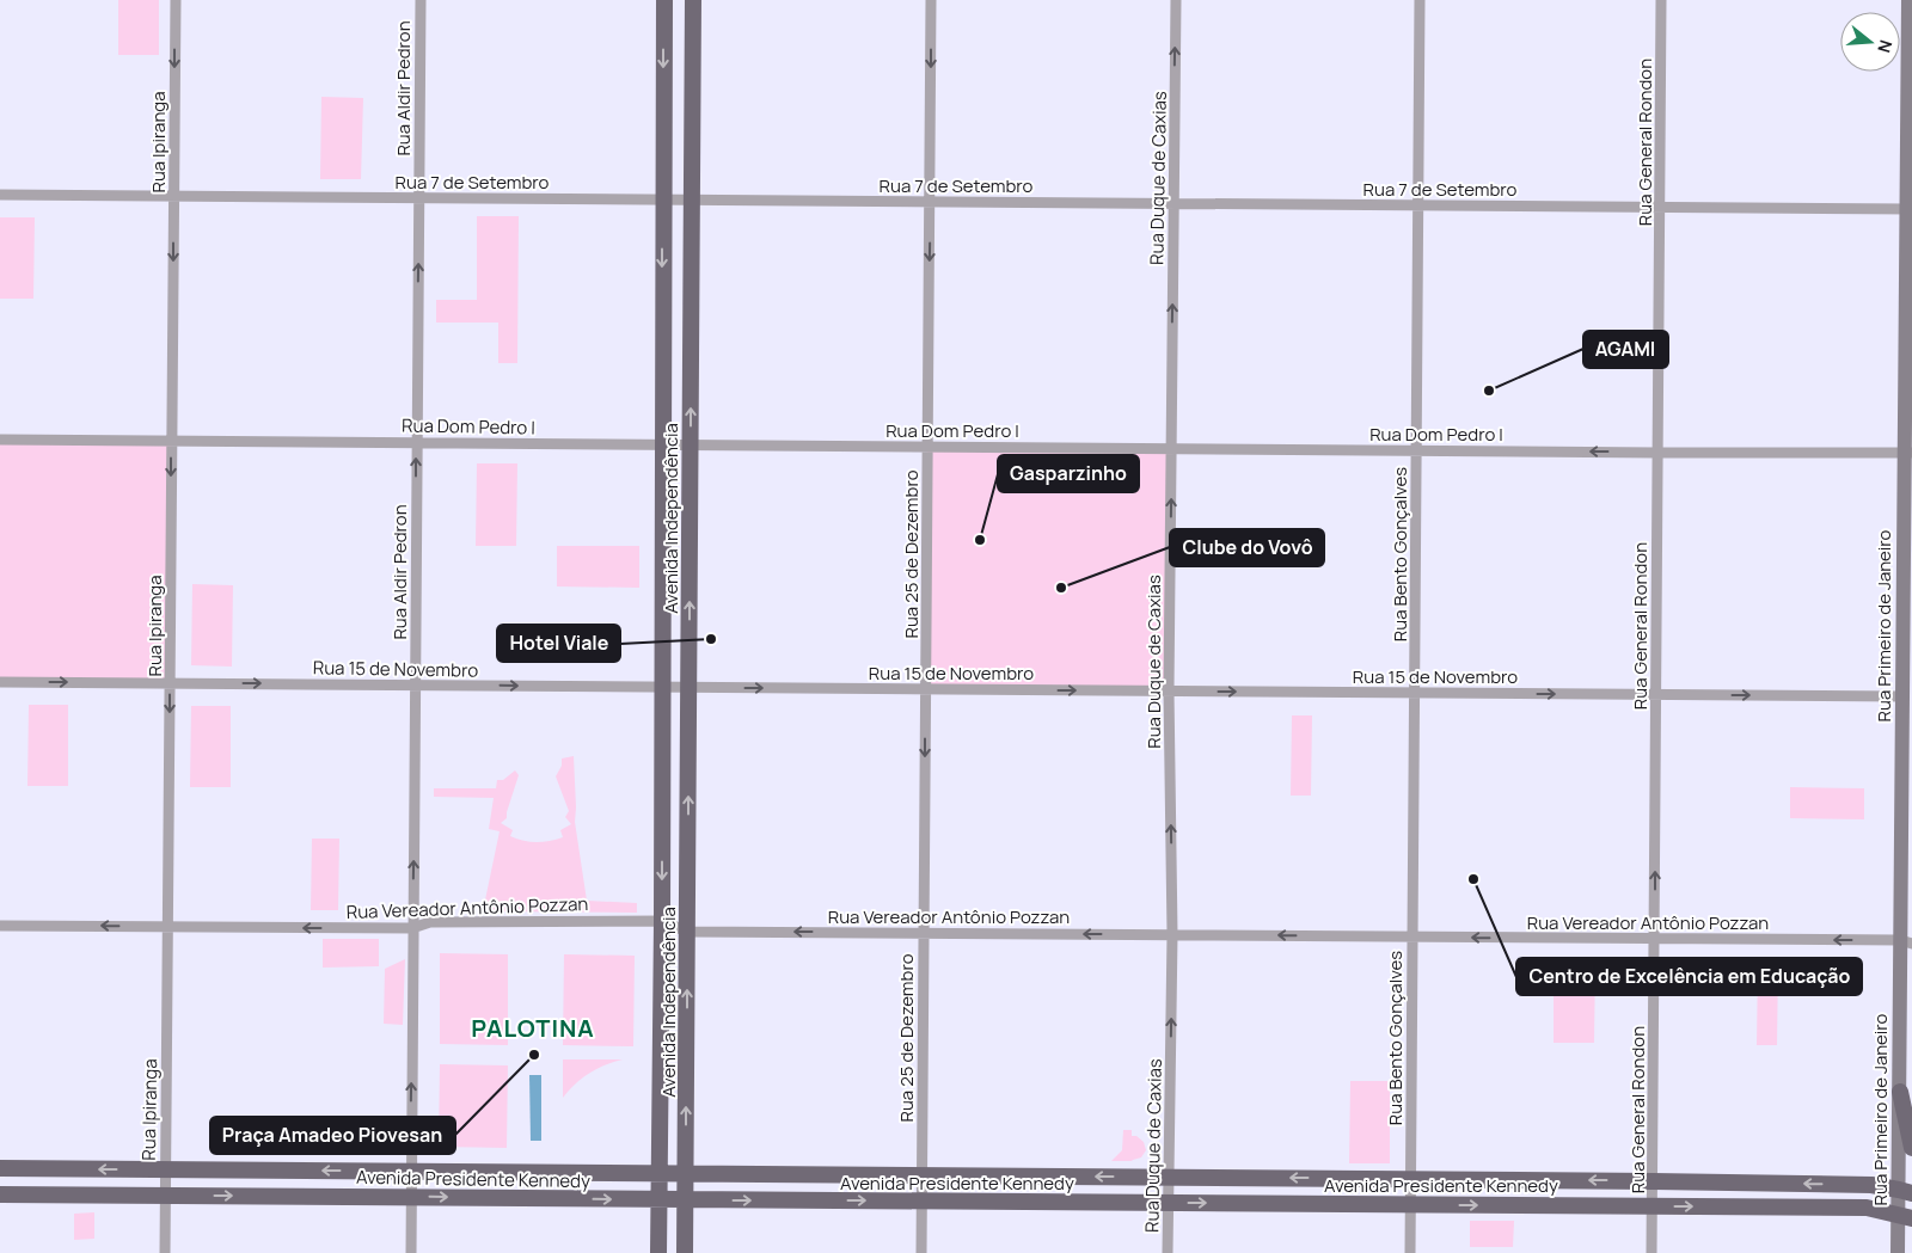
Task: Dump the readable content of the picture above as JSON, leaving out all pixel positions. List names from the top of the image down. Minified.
{"streets":{"main road":["Avenida Independência","Avenida Presidente Kennedy"],"street":["Rua Aldir Pedron","Rua Ipiranga","Rua General Rondon","Rua Duque de Caxias","Rua 7 de Setembro","Rua Dom Pedro I","Rua 25 de Dezembro","Rua Bento Gonçalves","Rua Primeiro de Janeiro","Rua 15 de Novembro","Rua Vereador Antônio Pozzan"]},"crossings":[["Rua Aldir Pedron","Rua 7 de Setembro"],["Rua Aldir Pedron","Rua Dom Pedro I"],["Rua Aldir Pedron","Rua 15 de Novembro"],["Rua Aldir Pedron","Rua Vereador Antônio Pozzan"],["Rua Aldir Pedron","Avenida Presidente Kennedy"],["Rua Ipiranga","Rua 7 de Setembro"],["Rua Ipiranga","Rua Dom Pedro I"],["Rua Ipiranga","Rua 15 de Novembro"],["Rua Ipiranga","Rua Vereador Antônio Pozzan"],["Rua Ipiranga","Avenida Presidente Kennedy"],["Rua General Rondon","Rua 7 de Setembro"],["Rua General Rondon","Rua Dom Pedro I"],["Rua General Rondon","Rua 15 de Novembro"],["Rua General Rondon","Rua Vereador Antônio Pozzan"],["Rua General Rondon","Avenida Presidente Kennedy"],["Rua Duque de Caxias","Rua 7 de Setembro"],["Rua Duque de Caxias","Rua Dom Pedro I"],["Rua Duque de Caxias","Rua 15 de Novembro"],["Rua Duque de Caxias","Rua Vereador Antônio Pozzan"],["Rua Duque de Caxias","Avenida Presidente Kennedy"],["Rua 7 de Setembro","Avenida Independência"],["Rua 7 de Setembro","Rua 25 de Dezembro"],["Rua 7 de Setembro","Rua Bento Gonçalves"],["Rua 7 de Setembro","Rua Primeiro de Janeiro"],["Rua Dom Pedro I","Avenida Independência"],["Rua Dom Pedro I","Rua 25 de Dezembro"],["Rua Dom Pedro I","Rua Bento Gonçalves"],["Rua Dom Pedro I","Rua Primeiro de Janeiro"],["Avenida Independência","Rua 15 de Novembro"],["Avenida Independência","Rua Vereador Antônio Pozzan"],["Avenida Independência","Avenida Presidente Kennedy"],["Rua 25 de Dezembro","Rua 15 de Novembro"],["Rua 25 de Dezembro","Rua Vereador Antônio Pozzan"],["Rua 25 de Dezembro","Avenida Presidente Kennedy"],["Rua Bento Gonçalves","Rua 15 de Novembro"],["Rua Bento Gonçalves","Rua Vereador Antônio Pozzan"],["Rua Bento Gonçalves","Avenida Presidente Kennedy"],["Rua Primeiro de Janeiro","Rua 15 de Novembro"],["Rua Primeiro de Janeiro","Rua Vereador Antônio Pozzan"],["Rua Primeiro de Janeiro","Avenida Presidente Kennedy"]],"one_way":["Rua Aldir Pedron","Rua Ipiranga","Rua Duque de Caxias","Rua 25 de Dezembro","Rua 15 de Novembro","Rua Vereador Antônio Pozzan"],"districts":["PALOTINA"],"places":["AGAMI","Gasparzinho","Clube do Vovô","Hotel Viale","Centro de Excelência em Educação","Praça Amadeo Piovesan"],"north":"right"}
